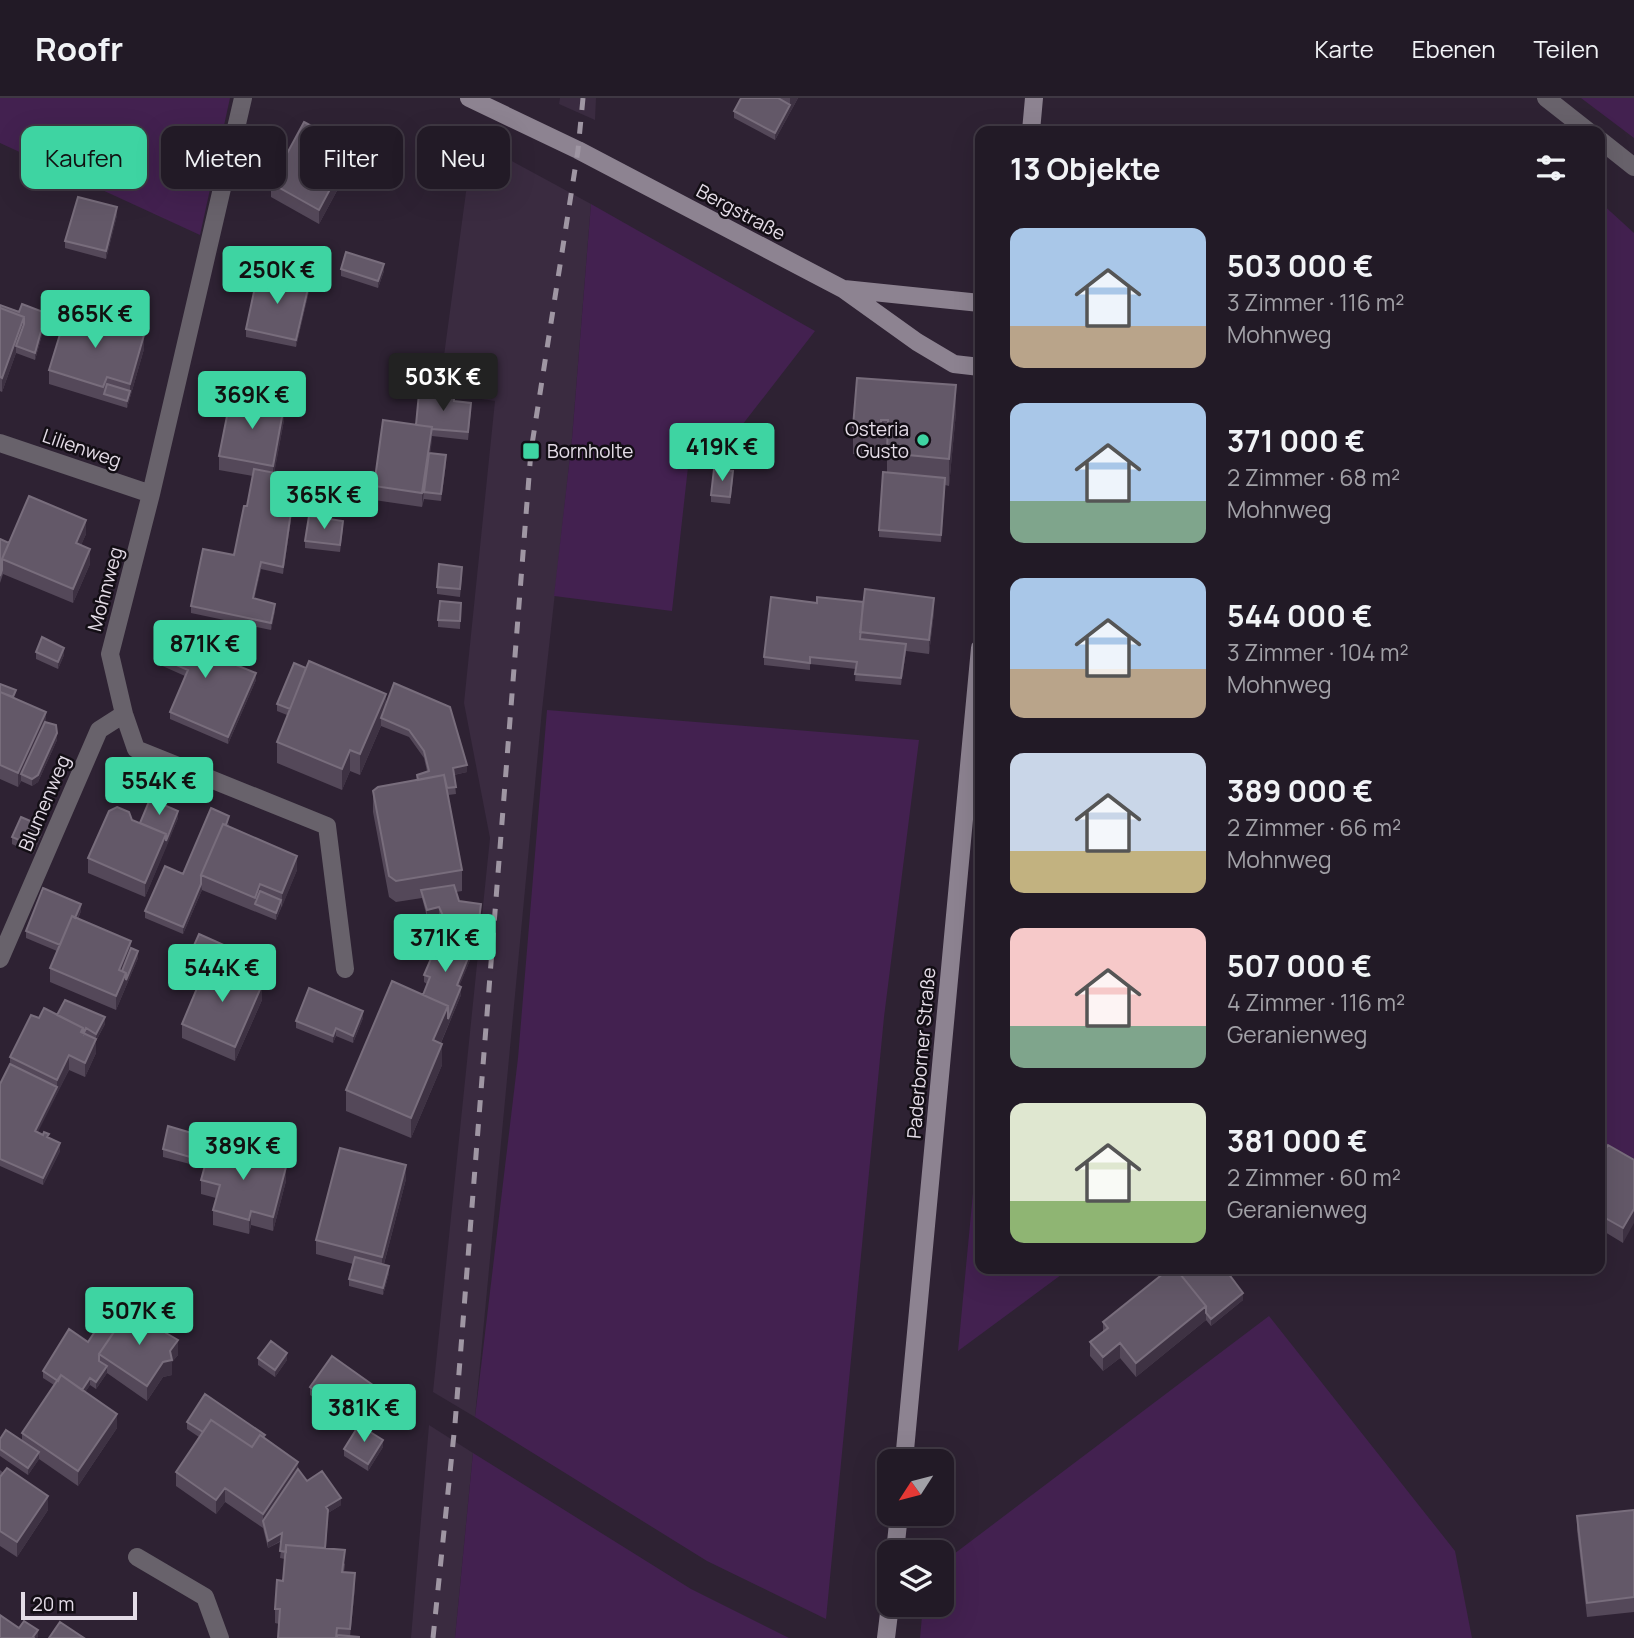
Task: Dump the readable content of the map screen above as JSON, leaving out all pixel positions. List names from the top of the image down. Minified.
{"streets":{"main road":["Bergstraße","Paderborner Straße"],"street":["Lilienweg","Mohnweg","Blumenweg"]},"crossings":[["Lilienweg","Mohnweg"],["Mohnweg","Blumenweg"]],"places":{"other":["Osteria Gusto"],"transit":["Bornholte"]},"scale_bar":"20 m","north":"bottom left","page":{"header":"Roofr","nav":["Karte","Ebenen","Teilen"],"chip":["Kaufen","Mieten","Filter","Neu"],"heading":"13 Objekte","list":[{"name":"503 000 €","note":"3 Zimmer · 116 m² · Mohnweg"},{"name":"371 000 €","note":"2 Zimmer · 68 m² · Mohnweg"},{"name":"544 000 €","note":"3 Zimmer · 104 m² · Mohnweg"},{"name":"389 000 €","note":"2 Zimmer · 66 m² · Mohnweg"},{"name":"507 000 €","note":"4 Zimmer · 116 m² · Geranienweg"},{"name":"381 000 €","note":"2 Zimmer · 60 m² · Geranienweg"}],"price":["250K €","865K €","503K €","369K €","419K €","365K €","871K €","554K €","371K €","544K €","389K €","507K €","381K €"],"scale":"20 m"}}
